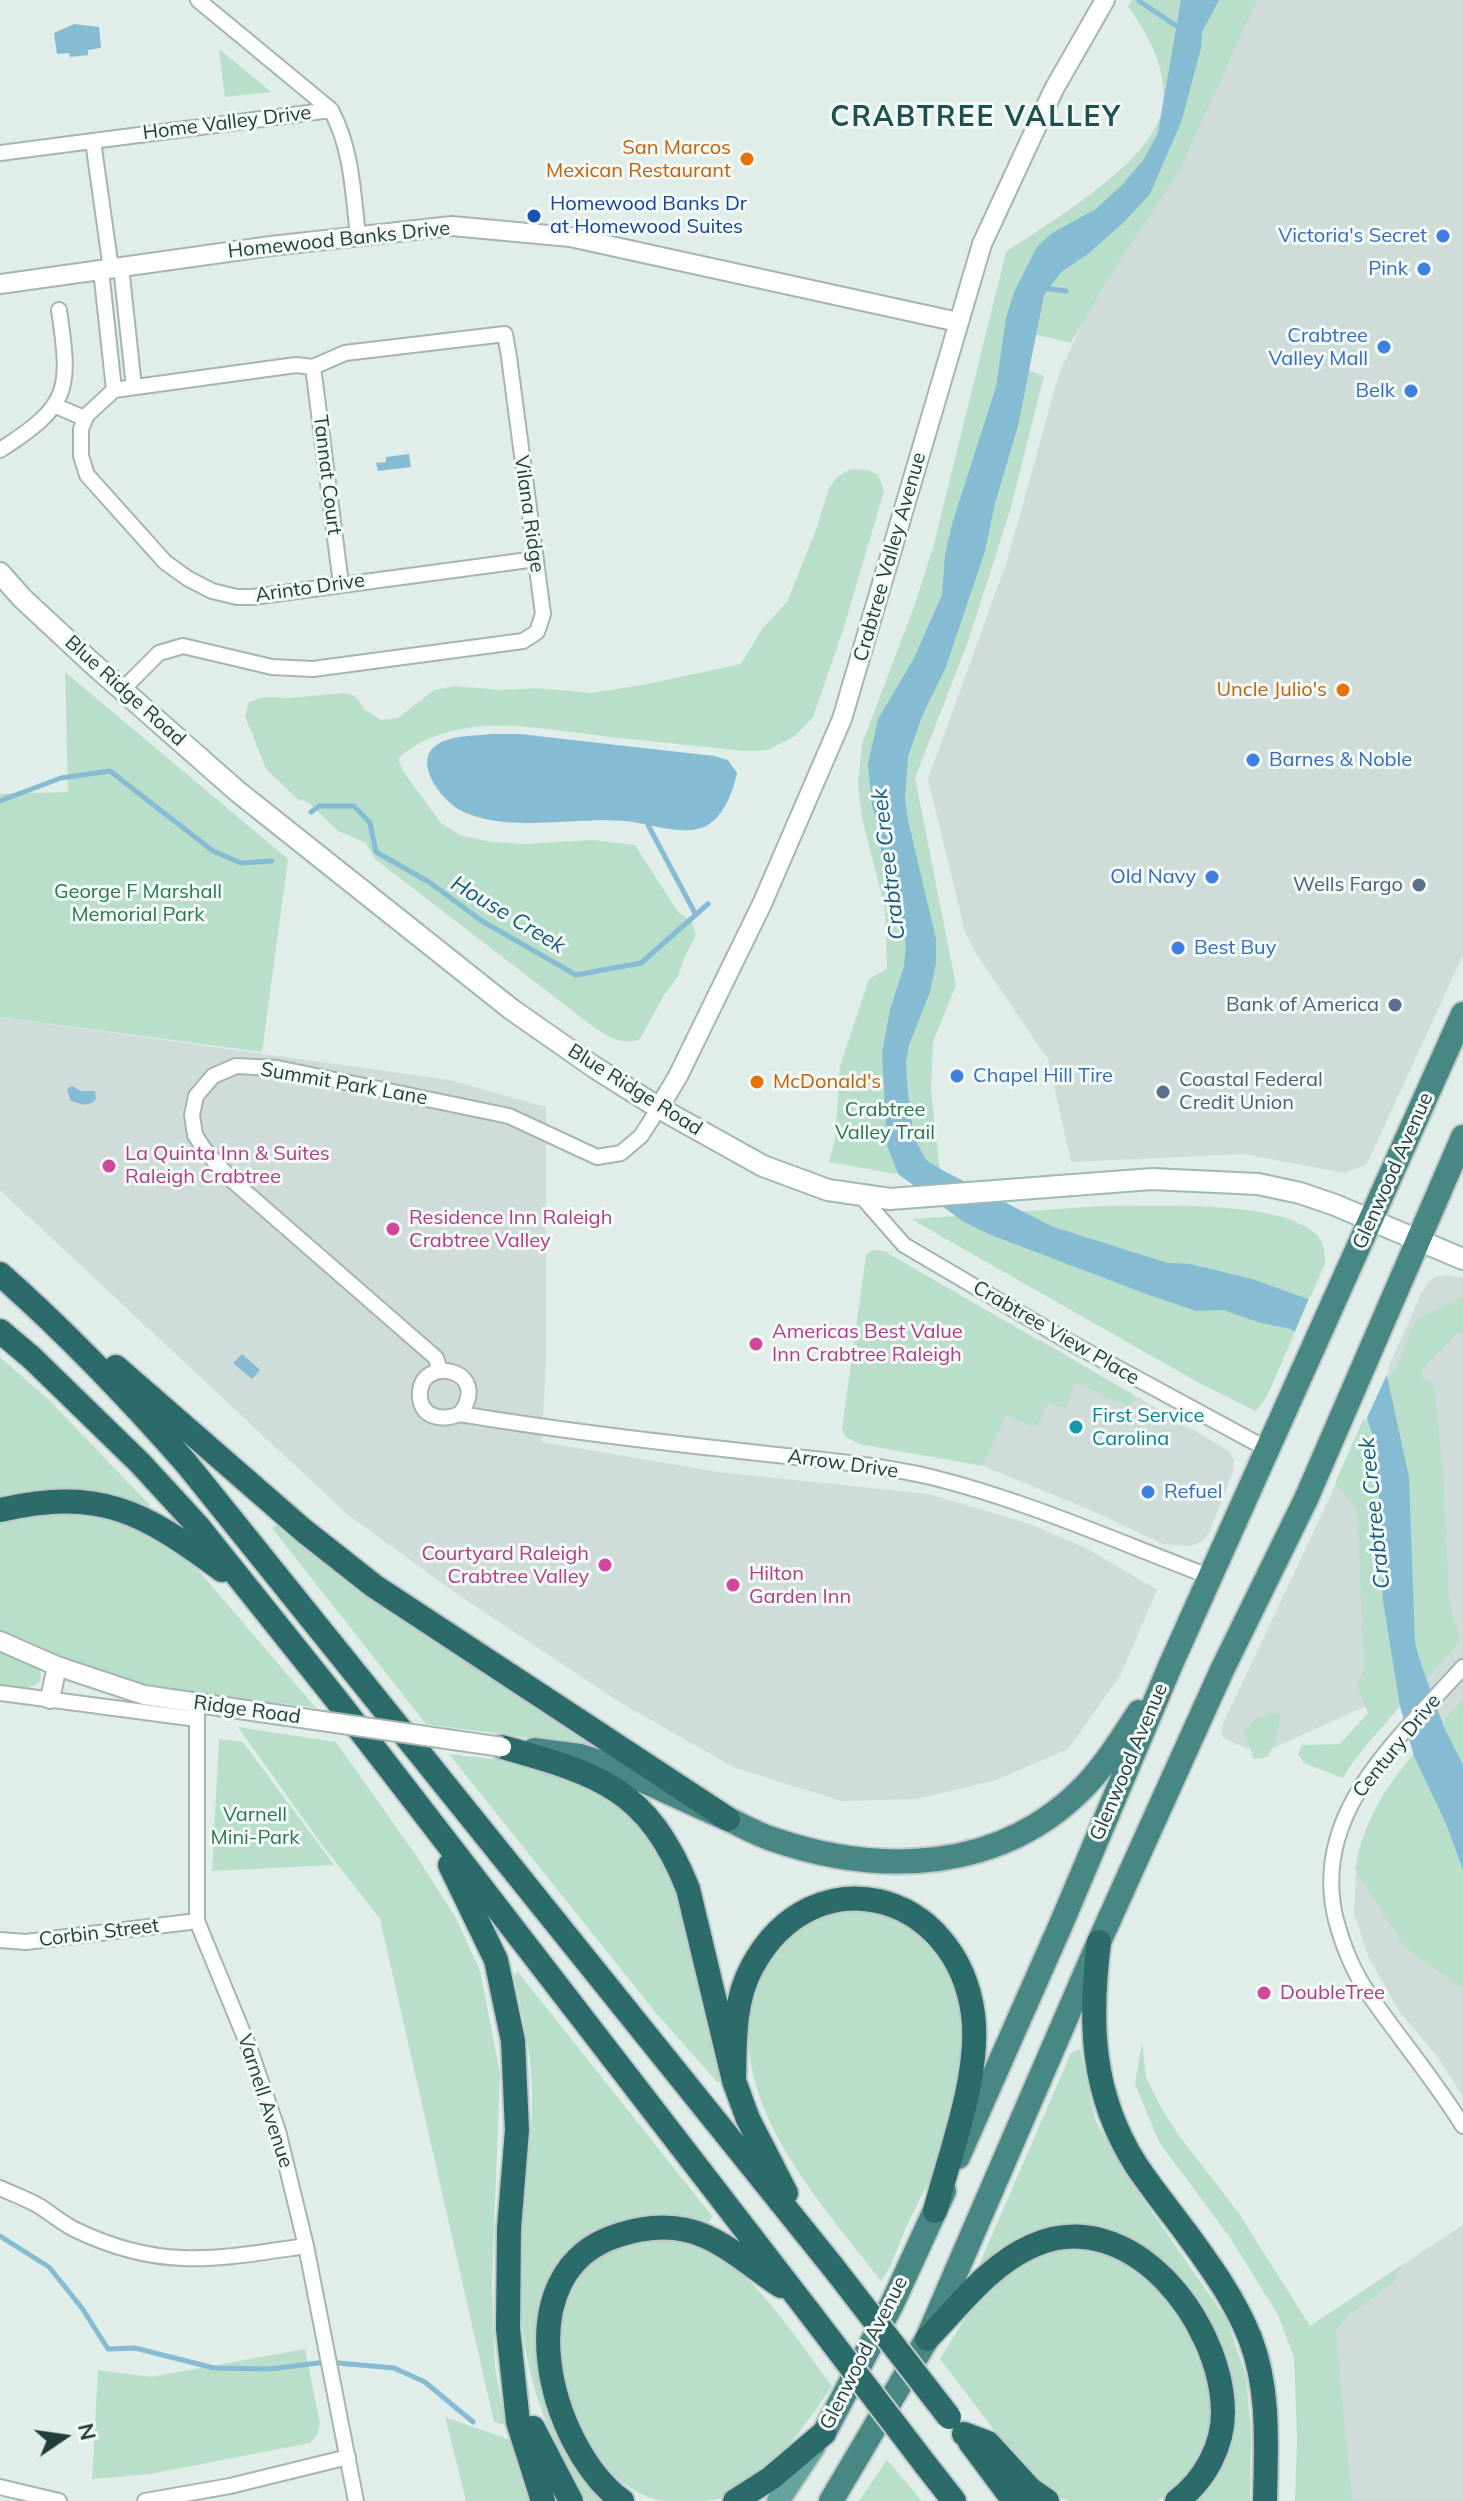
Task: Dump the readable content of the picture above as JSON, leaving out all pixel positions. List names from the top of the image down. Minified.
{"streets":{"highway":["Glenwood Avenue"],"main road":["Blue Ridge Road"],"street":["Home Valley Drive","Homewood Banks Drive","Tannat Court","Vilana Ridge","Crabtree Valley Avenue","Arinto Drive","Summit Park Lane","Crabtree View Place","Arrow Drive","Ridge Road","Century Drive","Corbin Street","Varnell Avenue"]},"crossings":[["Homewood Banks Drive","Crabtree Valley Avenue"],["Tannat Court","Vilana Ridge"],["Tannat Court","Arinto Drive"],["Vilana Ridge","Arinto Drive"],["Vilana Ridge","Blue Ridge Road"],["Crabtree Valley Avenue","Blue Ridge Road"],["Crabtree Valley Avenue","Summit Park Lane"],["Blue Ridge Road","Summit Park Lane"],["Blue Ridge Road","Glenwood Avenue"],["Blue Ridge Road","Crabtree View Place"],["Summit Park Lane","Arrow Drive"],["Glenwood Avenue","Crabtree View Place"],["Glenwood Avenue","Arrow Drive"],["Ridge Road","Varnell Avenue"],["Corbin Street","Varnell Avenue"]],"districts":["CRABTREE VALLEY"],"water":["Crabtree Creek","House Creek"],"parks":["George F Marshall Memorial Park","Crabtree Valley Trail","Varnell Mini-Park"],"places":["San Marcos Mexican Restaurant","Homewood Banks Dr at Homewood Suites","Victoria's Secret","Pink","Crabtree Valley Mall","Belk","Uncle Julio's","Barnes & Noble","Old Navy","Wells Fargo","Best Buy","Bank of America","Chapel Hill Tire","McDonald's","Coastal Federal Credit Union","La Quinta Inn & Suites Raleigh Crabtree","Residence Inn Raleigh Crabtree Valley","Americas Best Value Inn Crabtree Raleigh","First Service Carolina","Refuel","Courtyard Raleigh Crabtree Valley","Hilton Garden Inn","DoubleTree"],"north":"right"}
